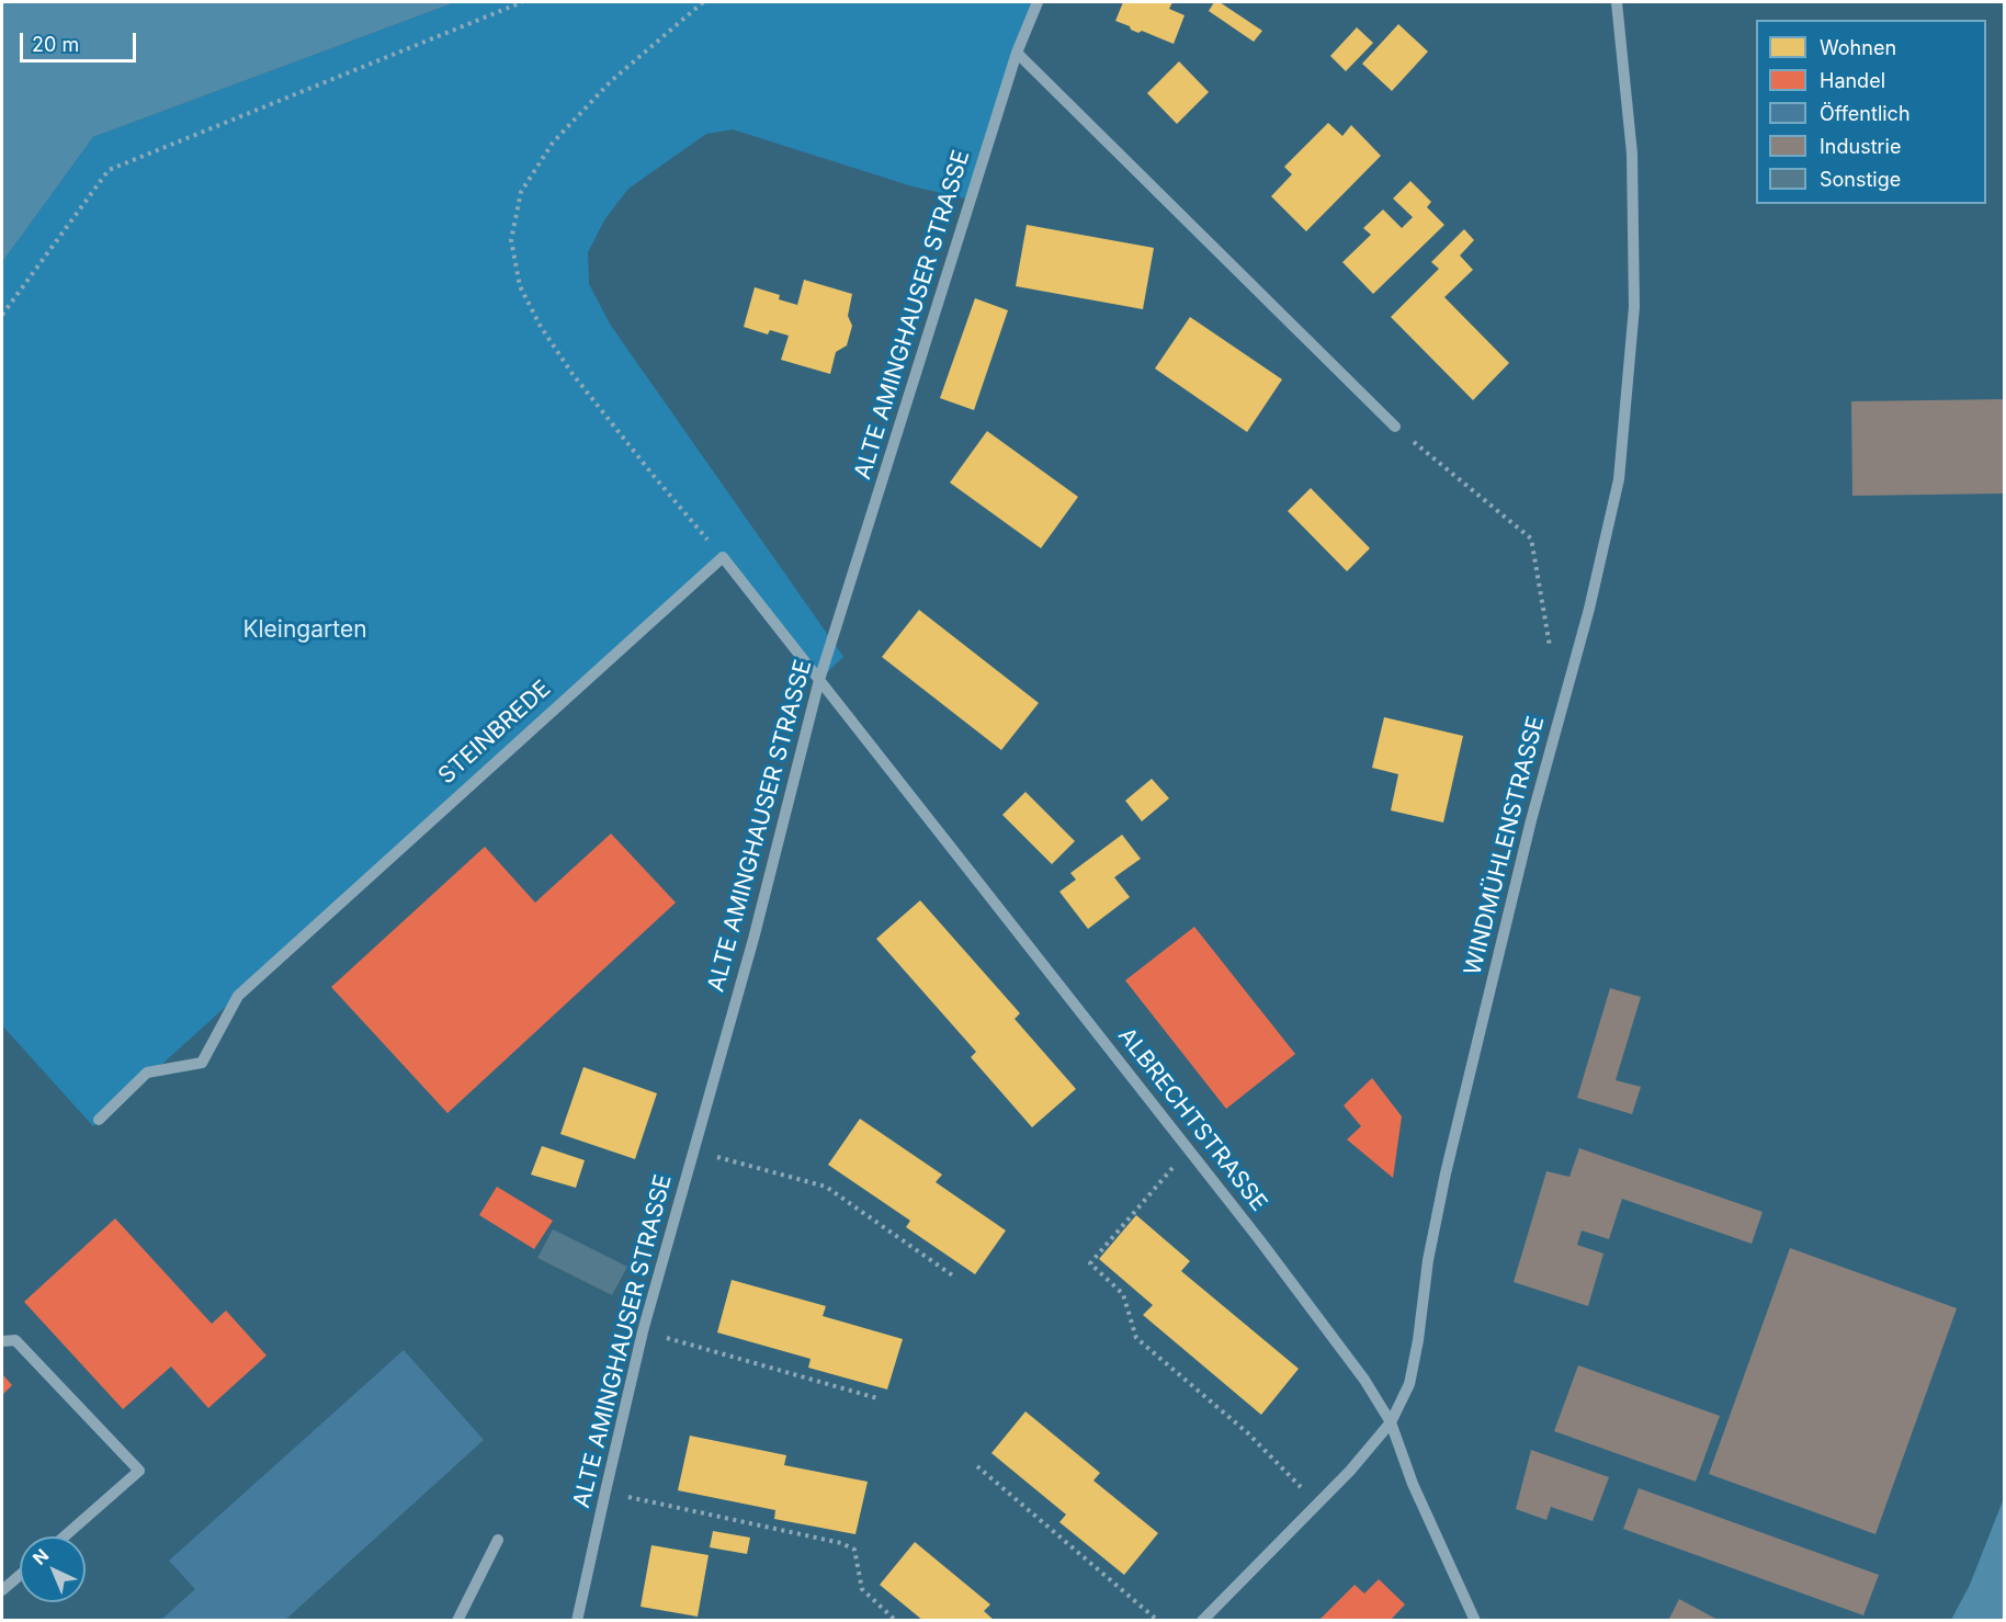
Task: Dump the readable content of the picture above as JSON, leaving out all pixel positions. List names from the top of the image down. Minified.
{"streets":{"street":["ALTE AMINGHAUSER STRASSE","STEINBREDE","WINDMÜHLENSTRASSE","ALBRECHTSTRASSE"]},"crossings":[["ALTE AMINGHAUSER STRASSE","ALBRECHTSTRASSE"],["WINDMÜHLENSTRASSE","ALBRECHTSTRASSE"]],"parks":["Kleingarten"],"legend":["Wohnen","Handel","Öffentlich","Industrie","Sonstige"],"scale_bar":"20 m","north":"top left"}
